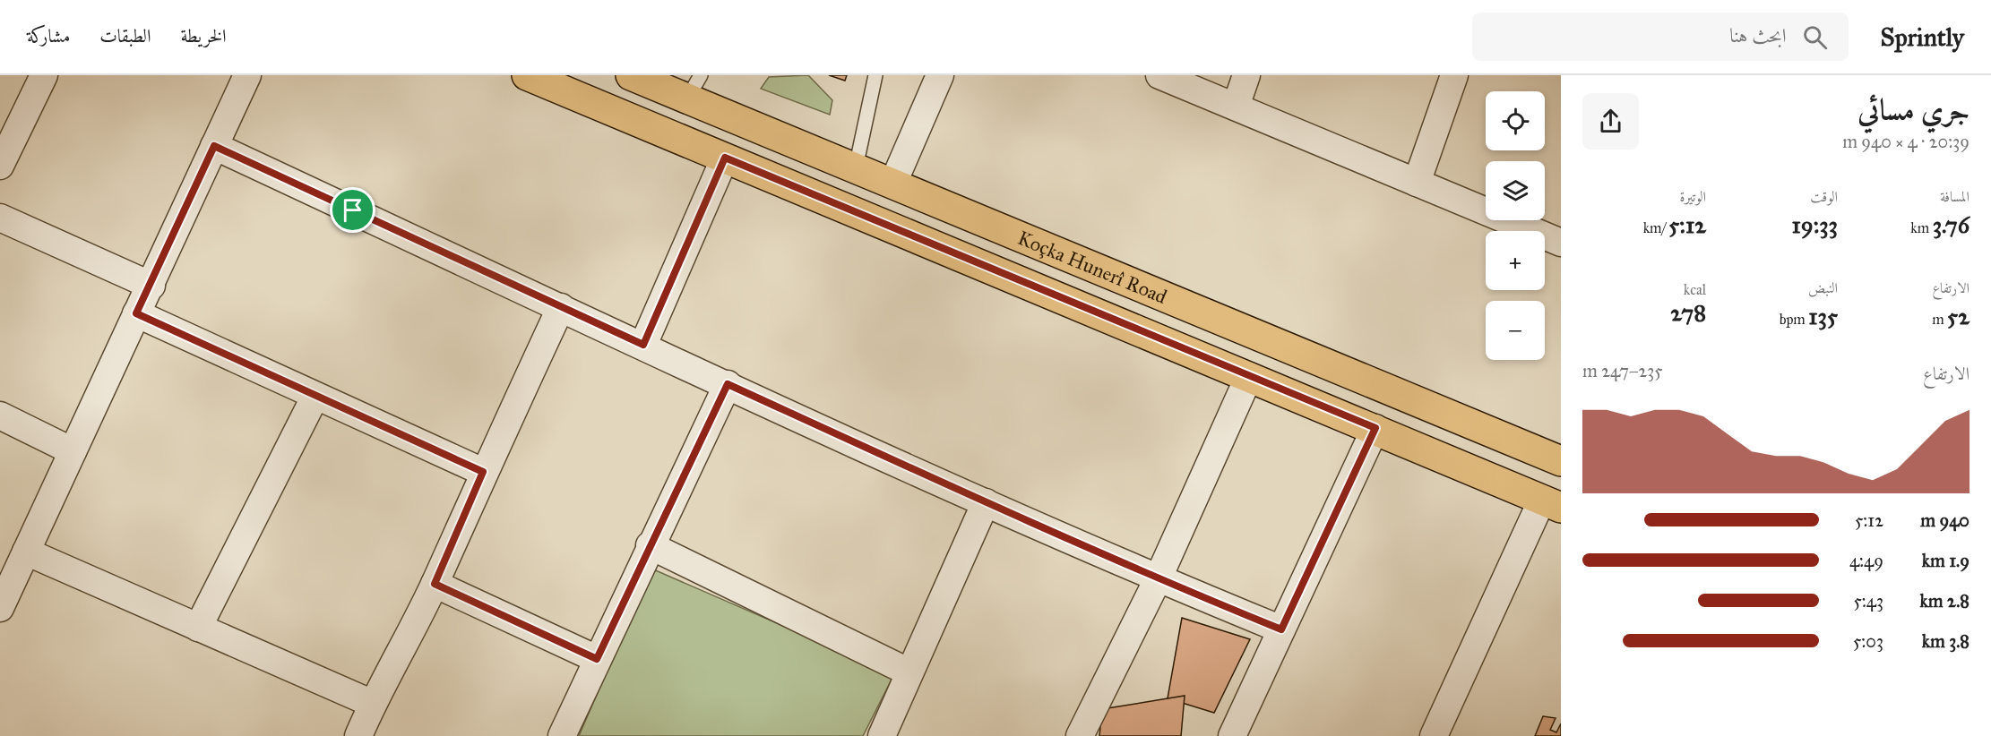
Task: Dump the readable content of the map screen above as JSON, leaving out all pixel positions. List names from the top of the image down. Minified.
{"streets":{"main road":["Koçka Hunerî Road"]},"page":{"header":"Sprintly","search":"ابحث هنا","nav":["الخريطة","الطبقات","مشاركة"],"heading":["جري مسائي","20:39 · 4 × 940 m"],"map_buttons":["+","−"],"stats":[["المسافة","3.76 km"],["الوقت","19:33"],["الوتيرة","5:12 /km"],["الارتفاع","52 m"],["النبض","135 bpm"],["kcal","278"]],"chart":["الارتفاع","235–247 m"],"list":[{"name":"940 m","note":"5:12"},{"name":"1.9 km","note":"4:49"},{"name":"2.8 km","note":"5:43"},{"name":"3.8 km","note":"5:03"}]}}
